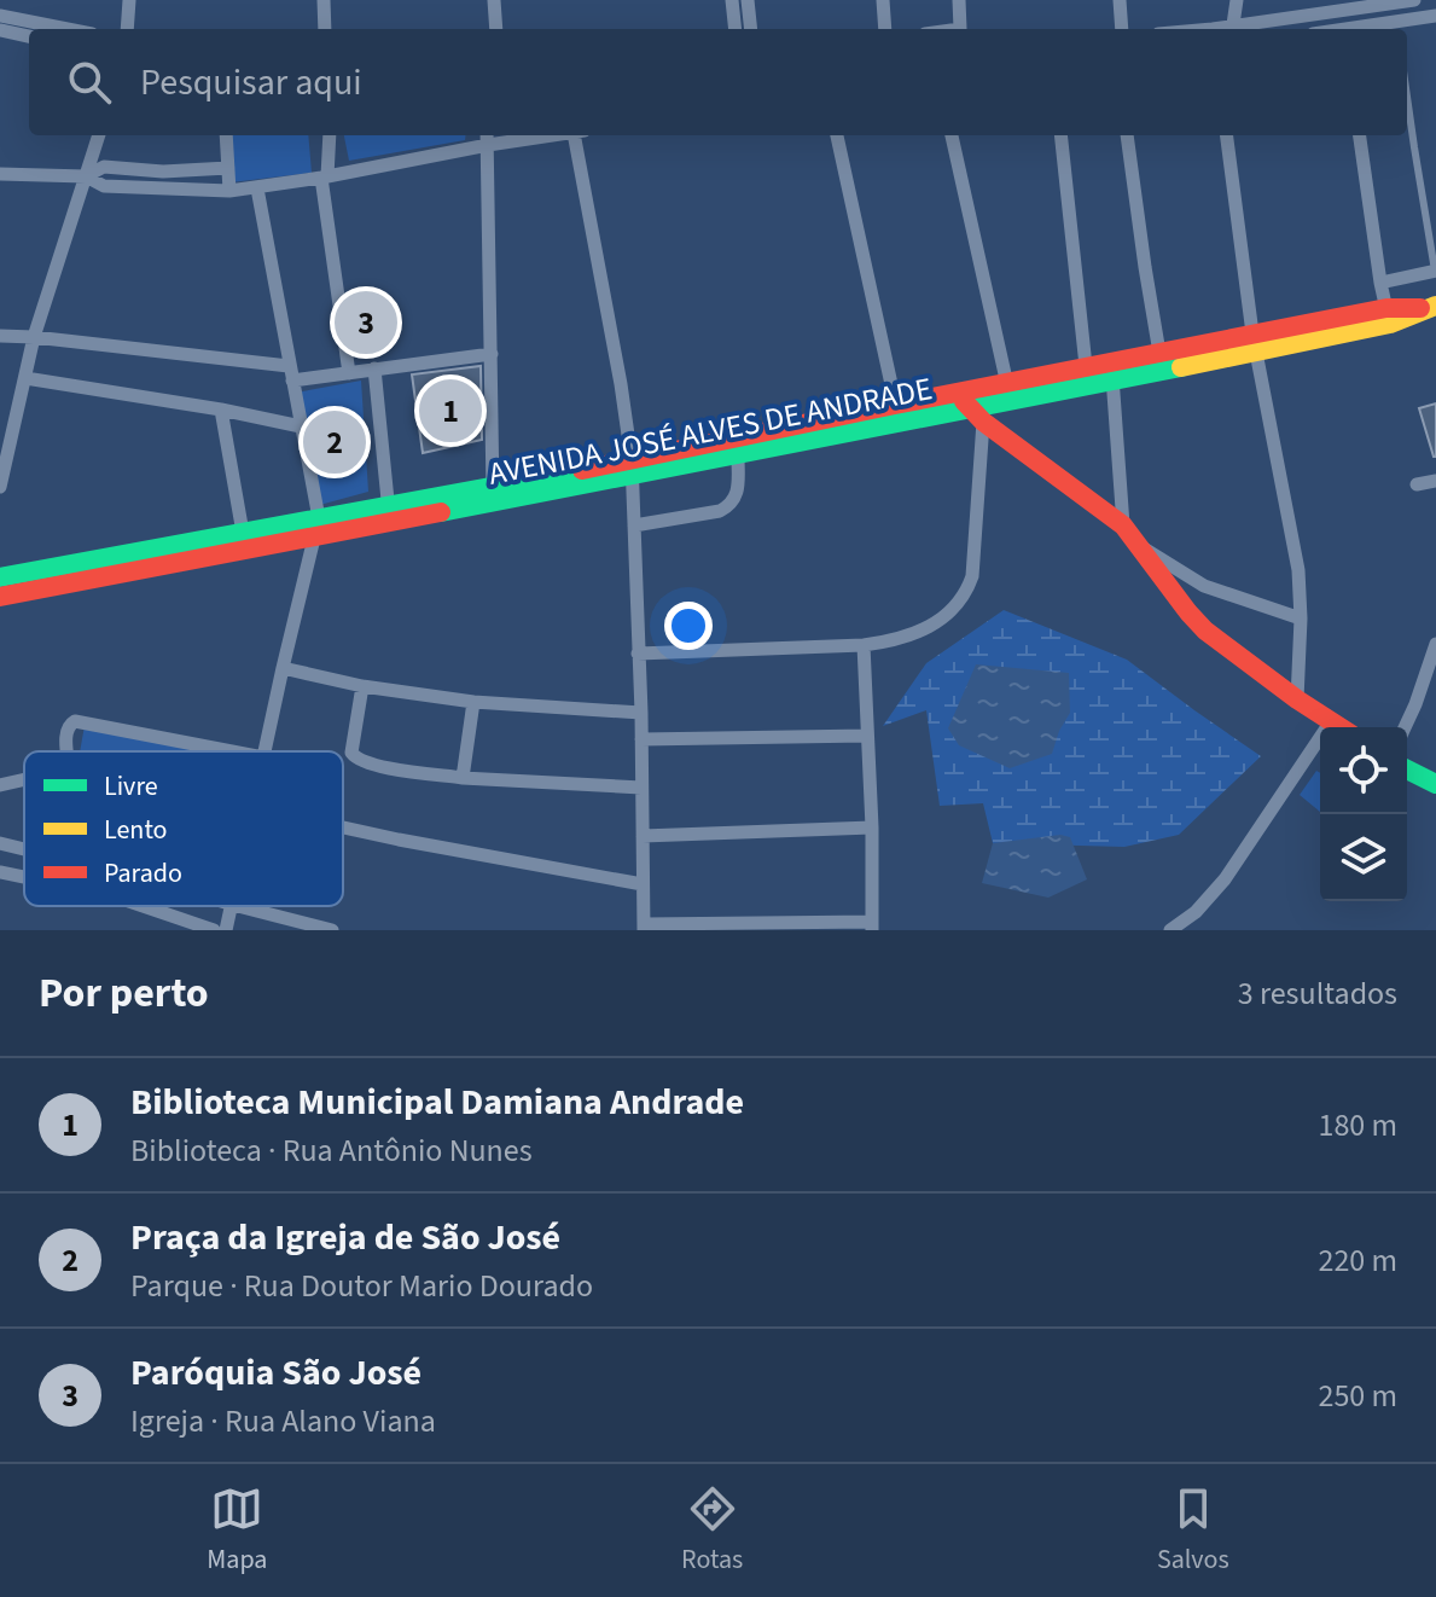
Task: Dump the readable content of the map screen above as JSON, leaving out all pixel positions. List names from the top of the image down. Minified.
{"streets":{"main road":["AVENIDA JOSÉ ALVES DE ANDRADE"]},"legend":["Livre","Lento","Parado"],"page":{"search":"Pesquisar aqui","pins":["3","1","2"],"heading":["Por perto","3 resultados"],"list":[{"mark":"1","name":"Biblioteca Municipal Damiana Andrade","note":"Biblioteca · Rua Antônio Nunes","value":"180 m"},{"mark":"2","name":"Praça da Igreja de São José","note":"Parque · Rua Doutor Mario Dourado","value":"220 m"},{"mark":"3","name":"Paróquia São José","note":"Igreja · Rua Alano Viana","value":"250 m"}],"nav":["Mapa","Rotas","Salvos"]}}
